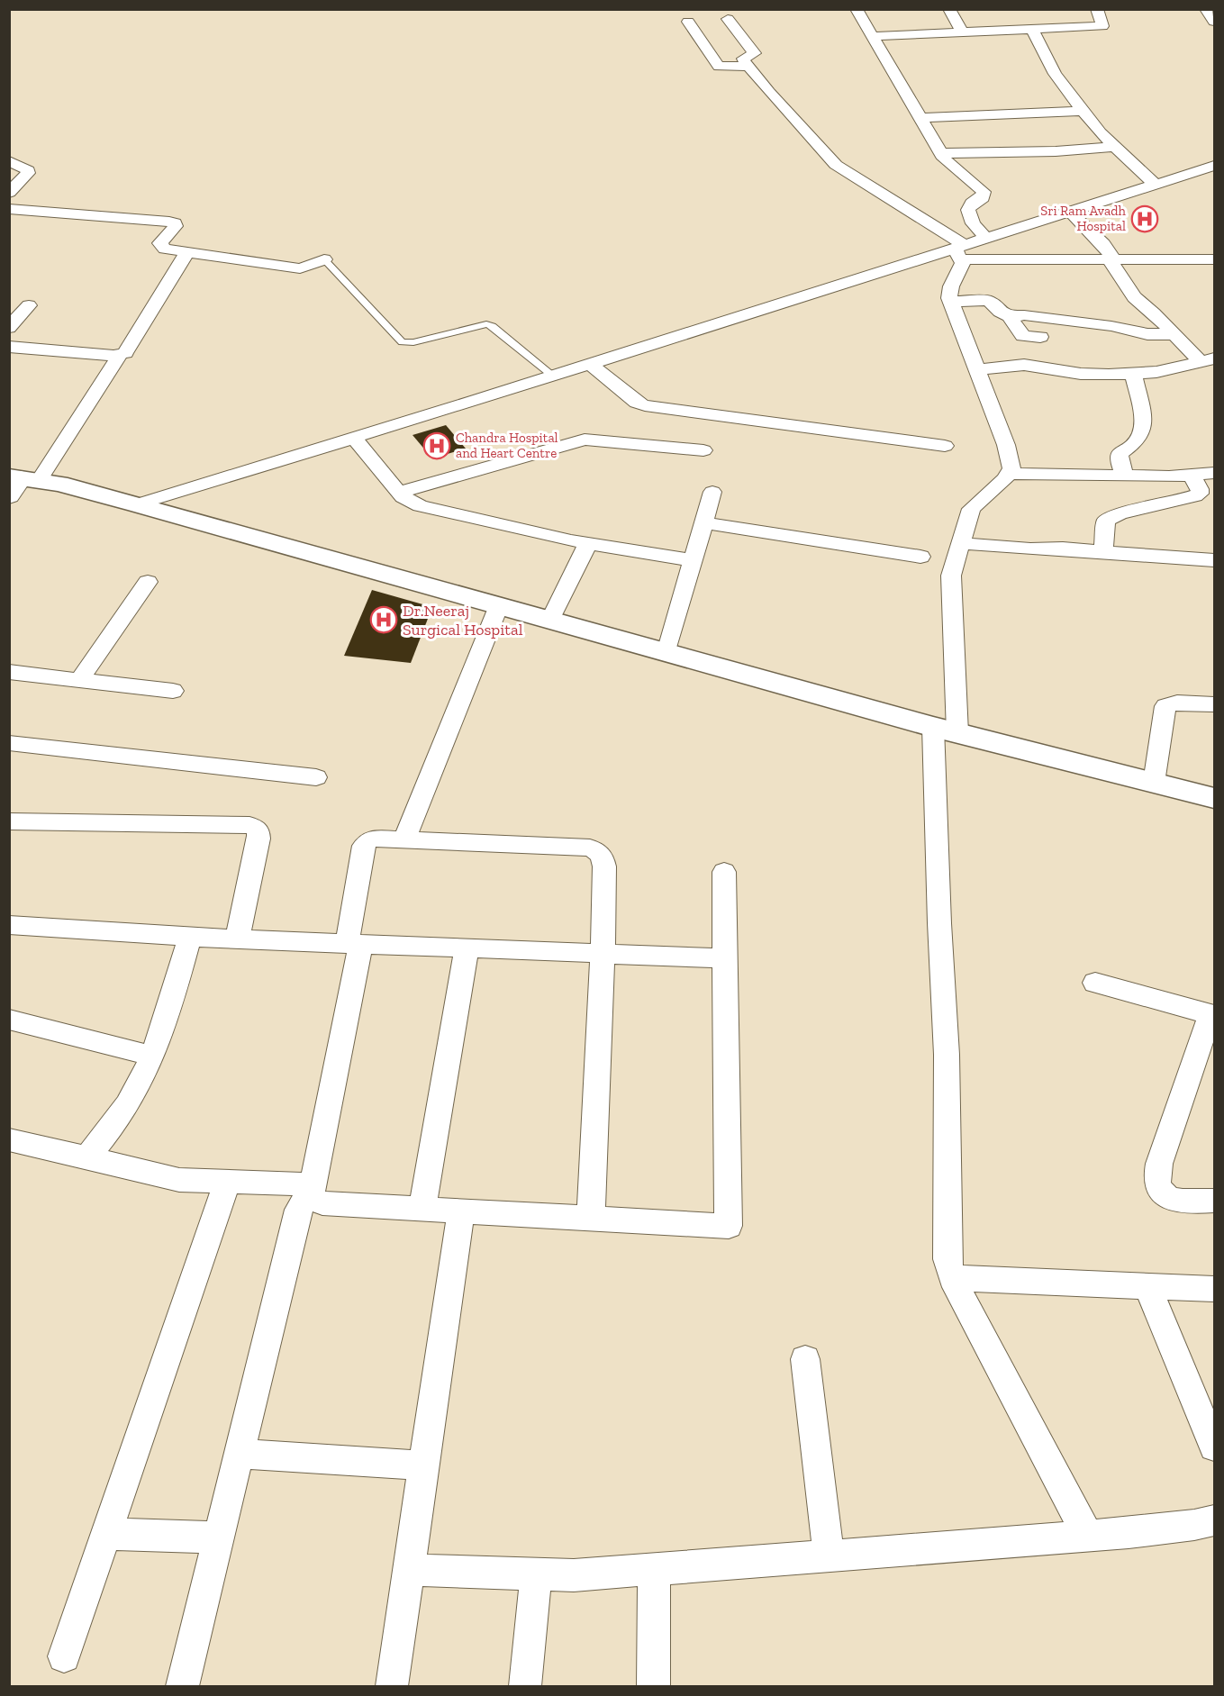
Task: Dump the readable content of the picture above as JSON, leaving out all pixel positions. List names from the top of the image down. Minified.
{"places":{"hospital":["Sri Ram Avadh Hospital","Chandra Hospital and Heart Centre","Dr.Neeraj Surgical Hospital"]}}
